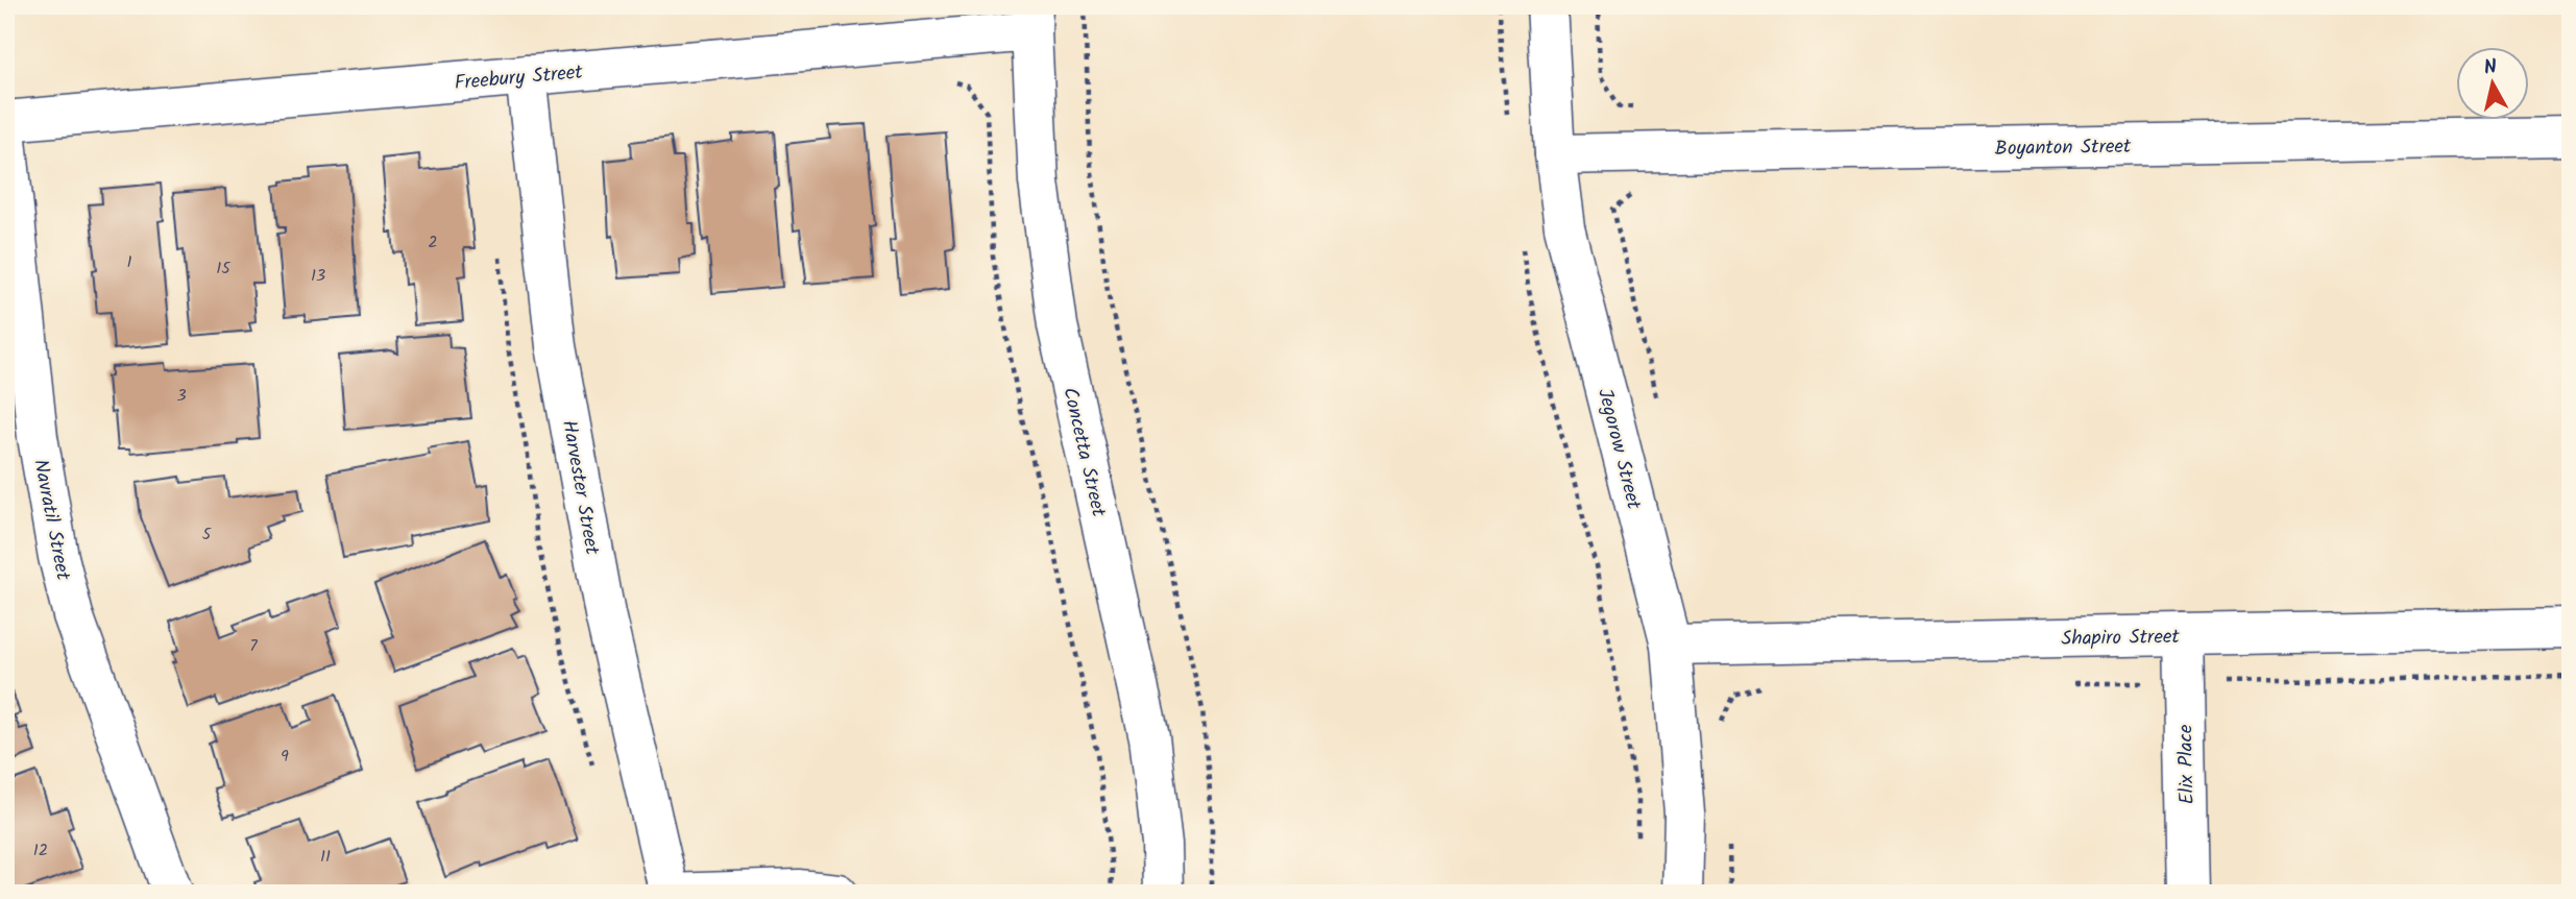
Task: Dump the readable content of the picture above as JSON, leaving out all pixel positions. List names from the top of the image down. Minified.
{"streets":{"street":["Freebury Street","Boyanton Street","Jegorow Street","Concetta Street","Harvester Street","Navratil Street","Shapiro Street","Elix Place"]},"crossings":[["Freebury Street","Concetta Street"],["Freebury Street","Harvester Street"],["Boyanton Street","Jegorow Street"],["Jegorow Street","Shapiro Street"],["Shapiro Street","Elix Place"]],"house_numbers":["2","1","15","13","3","5","7","9","12","11"],"north":"top"}
